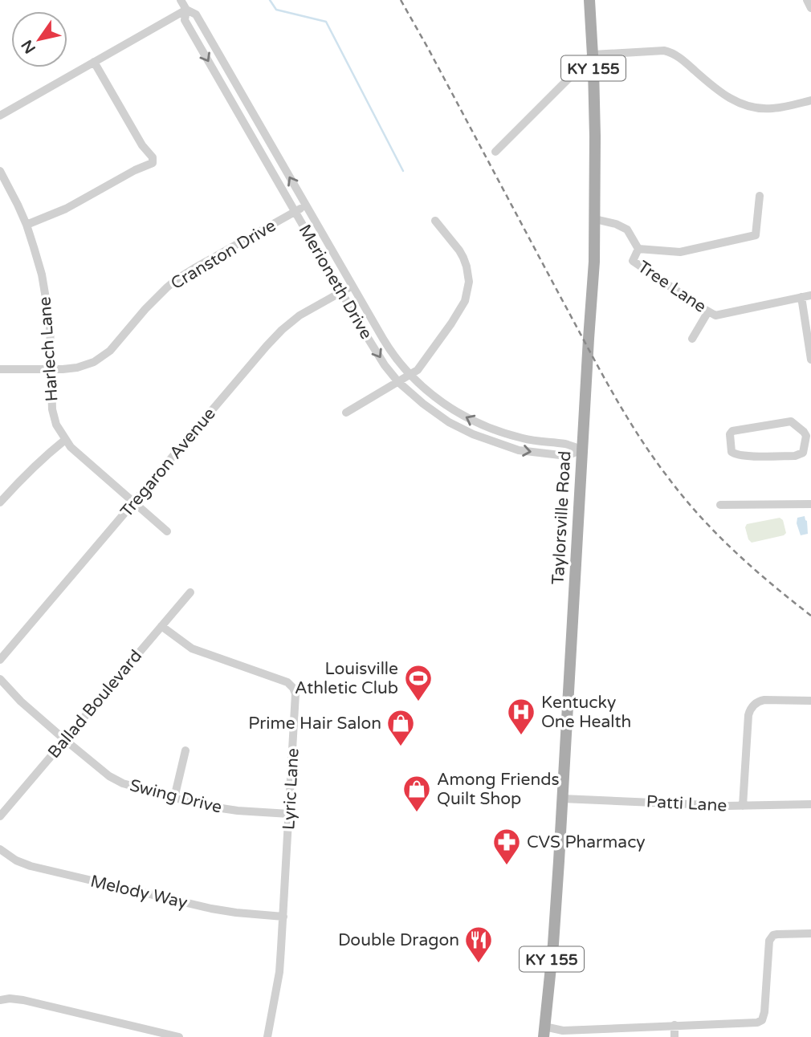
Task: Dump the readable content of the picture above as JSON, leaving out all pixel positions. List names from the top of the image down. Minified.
{"streets":{"main road":["KY 155","Taylorsville Road"],"street":["Cranston Drive","Merioneth Drive","Tree Lane","Harlech Lane","Tregaron Avenue","Ballad Boulevard","Lyric Lane","Swing Drive","Patti Lane","Melody Way"]},"crossings":[["Cranston Drive","Merioneth Drive"],["Cranston Drive","Harlech Lane"],["Merioneth Drive","Tregaron Avenue"],["Merioneth Drive","Taylorsville Road"],["Tree Lane","Taylorsville Road"],["Harlech Lane","Tregaron Avenue"],["Taylorsville Road","Patti Lane"],["Ballad Boulevard","Lyric Lane"],["Ballad Boulevard","Swing Drive"],["Lyric Lane","Swing Drive"],["Lyric Lane","Melody Way"]],"places":{"sports":["Louisville Athletic Club"],"hospital":["Kentucky One Health"],"shop":["Prime Hair Salon","Among Friends Quilt Shop"],"pharmacy":["CVS Pharmacy"],"restaurant":["Double Dragon"]},"north":"bottom left"}
